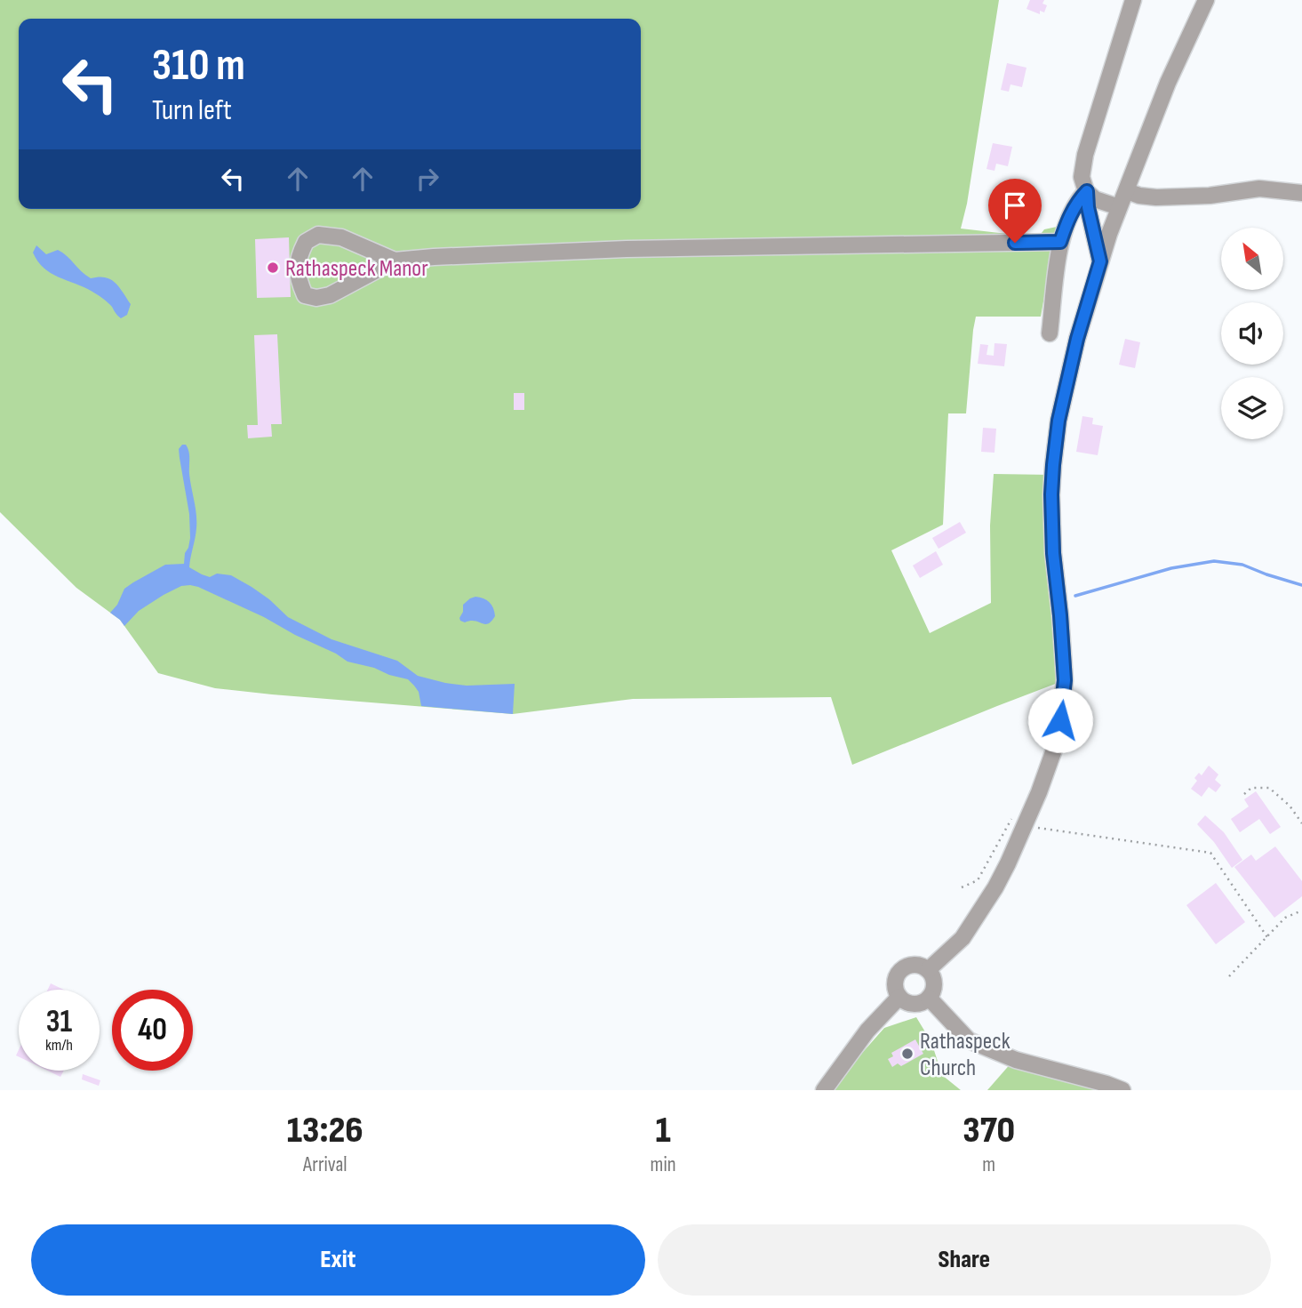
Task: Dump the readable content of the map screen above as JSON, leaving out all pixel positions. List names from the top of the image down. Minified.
{"places":["Rathaspeck Manor","Rathaspeck Church"],"north":"top left","page":{"turn":["310 m","Turn left"],"speed":"31 km/h","limit":"40","eta":["13:26","Arrival","1","min","370","m"],"buttons":["Exit","Share"]}}
